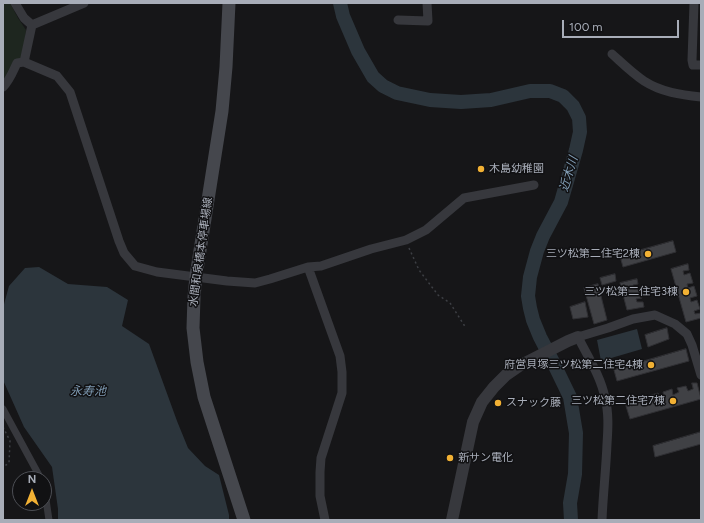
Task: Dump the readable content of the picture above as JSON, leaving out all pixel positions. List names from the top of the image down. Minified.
{"streets":{"main road":["水間和泉橋本停車場線"]},"water":["近木川","永寿池"],"places":["木島幼稚園","三ツ松第二住宅2棟","三ツ松第二住宅3棟","府営貝塚三ツ松第二住宅4棟","三ツ松第二住宅7棟","スナック藤","新サン電化"],"scale_bar":"100 m","north":"top"}
